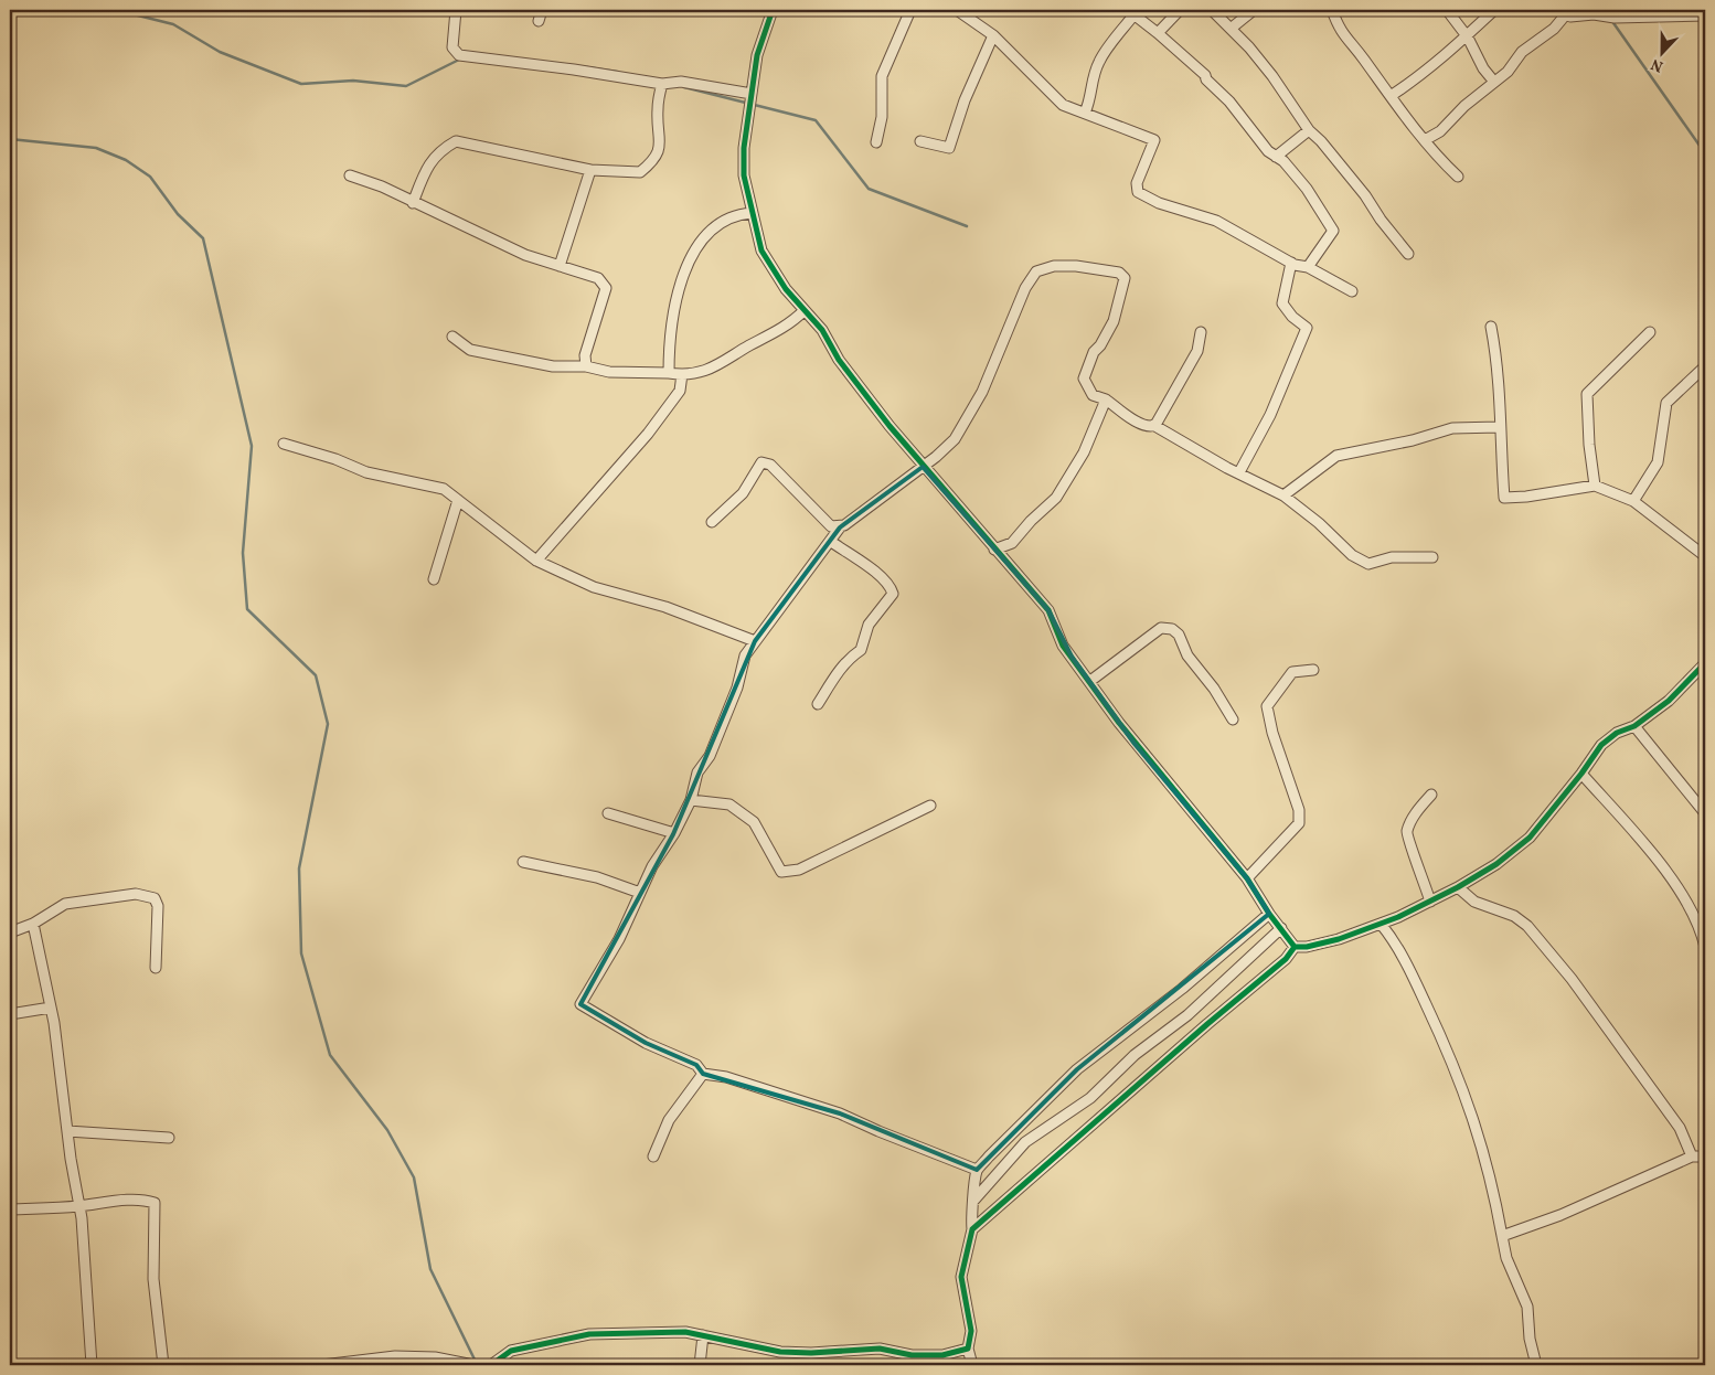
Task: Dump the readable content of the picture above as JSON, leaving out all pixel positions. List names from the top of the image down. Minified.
{"north":"bottom"}
